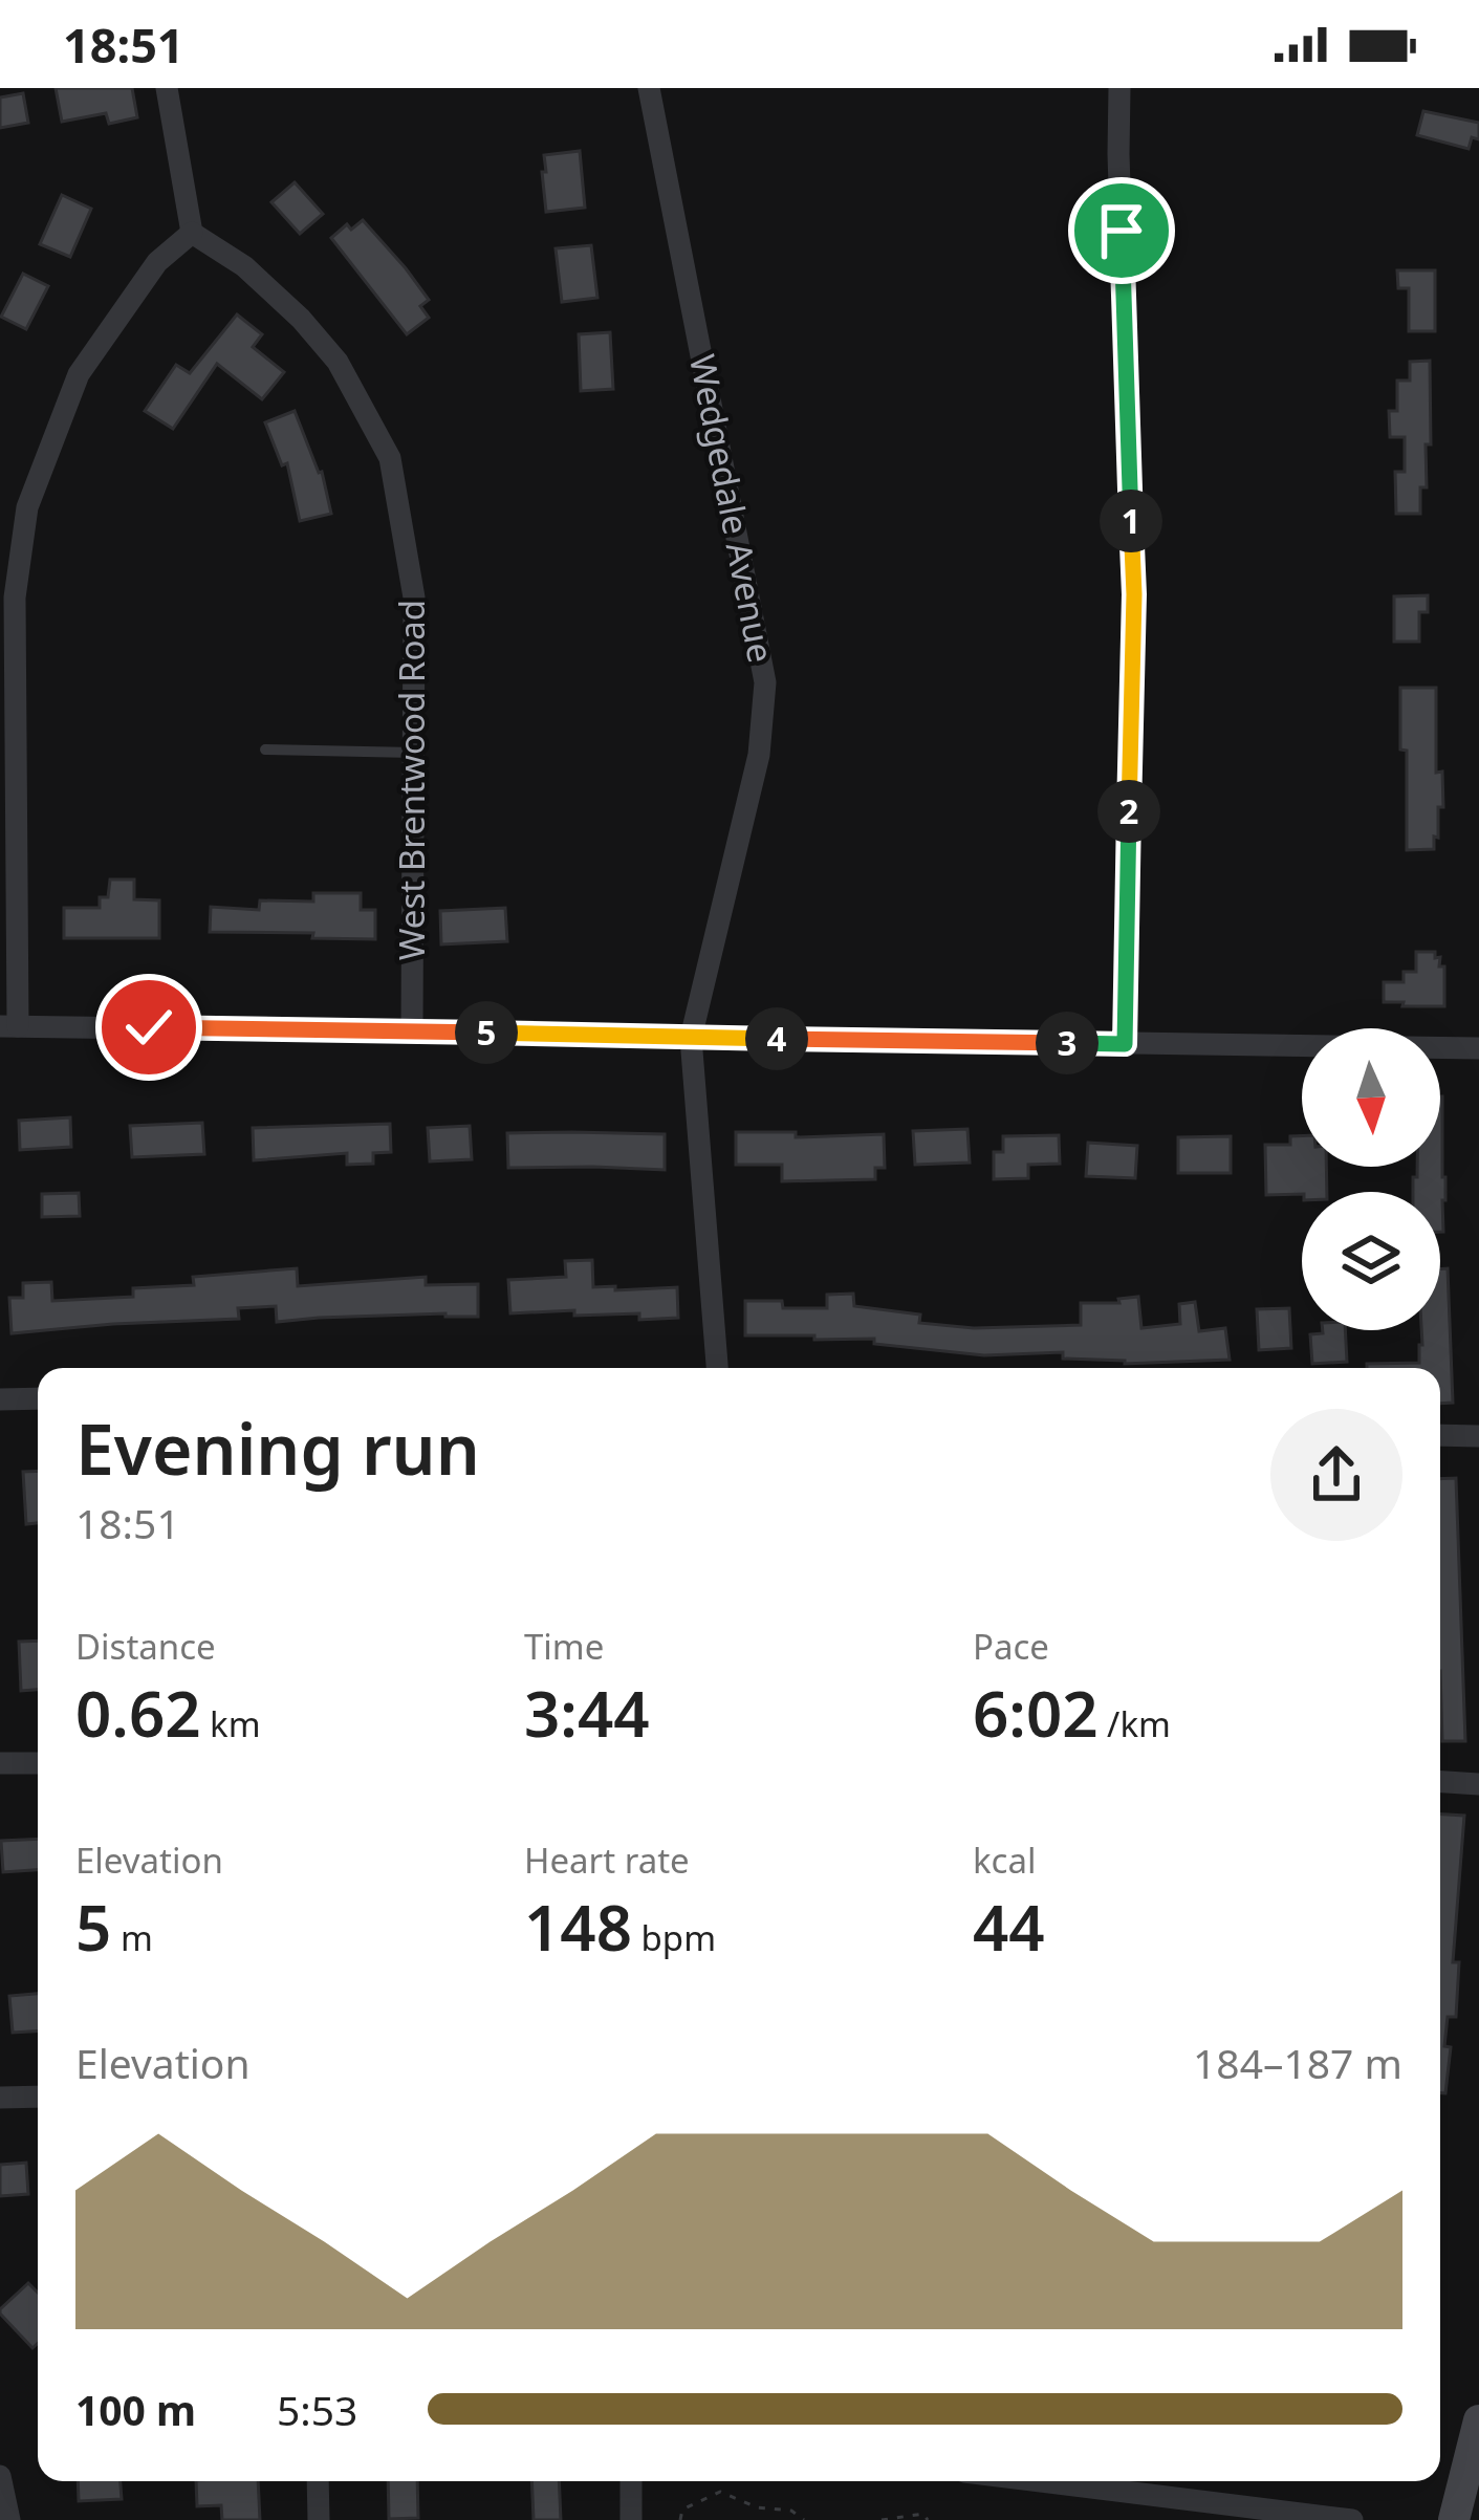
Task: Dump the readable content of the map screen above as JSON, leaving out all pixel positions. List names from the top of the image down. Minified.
{"streets":{"street":["Wedgedale Avenue","West Brentwood Road"]},"north":"bottom","page":{"status":"18:51","pins":["1","2","5","4","3"],"heading":["Evening run","18:51"],"stats":[["Distance","0.62 km"],["Time","3:44"],["Pace","6:02 /km"],["Elevation","5 m"],["Heart rate","148 bpm"],["kcal","44"]],"chart":["Elevation","184–187 m"],"list":[{"name":"100 m","note":"5:53"}]}}
